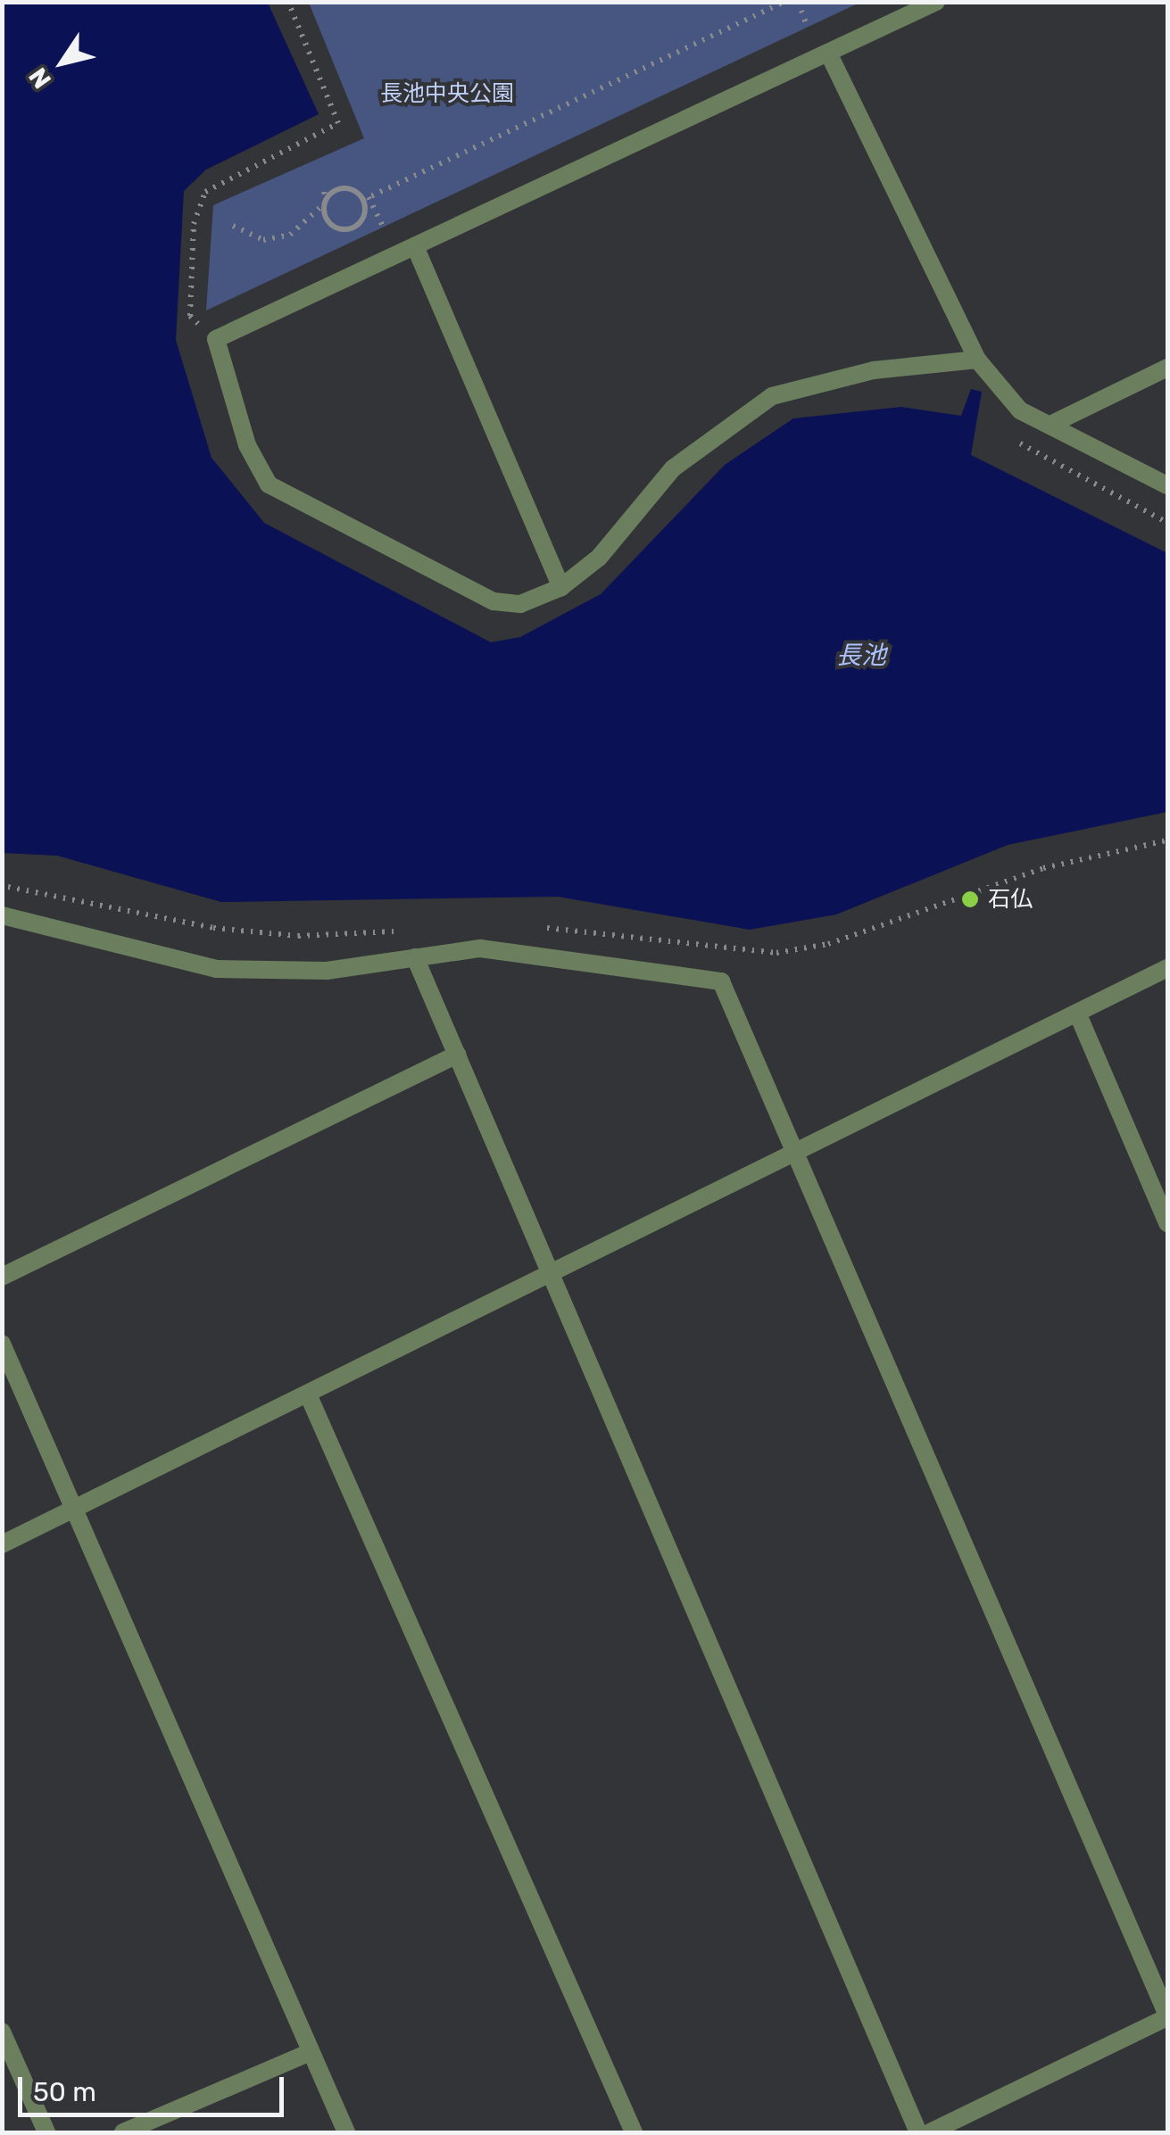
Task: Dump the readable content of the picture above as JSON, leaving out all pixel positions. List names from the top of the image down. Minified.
{"water":["長池"],"parks":["長池中央公園"],"places":["石仏"],"scale_bar":"50 m","north":"bottom left"}
